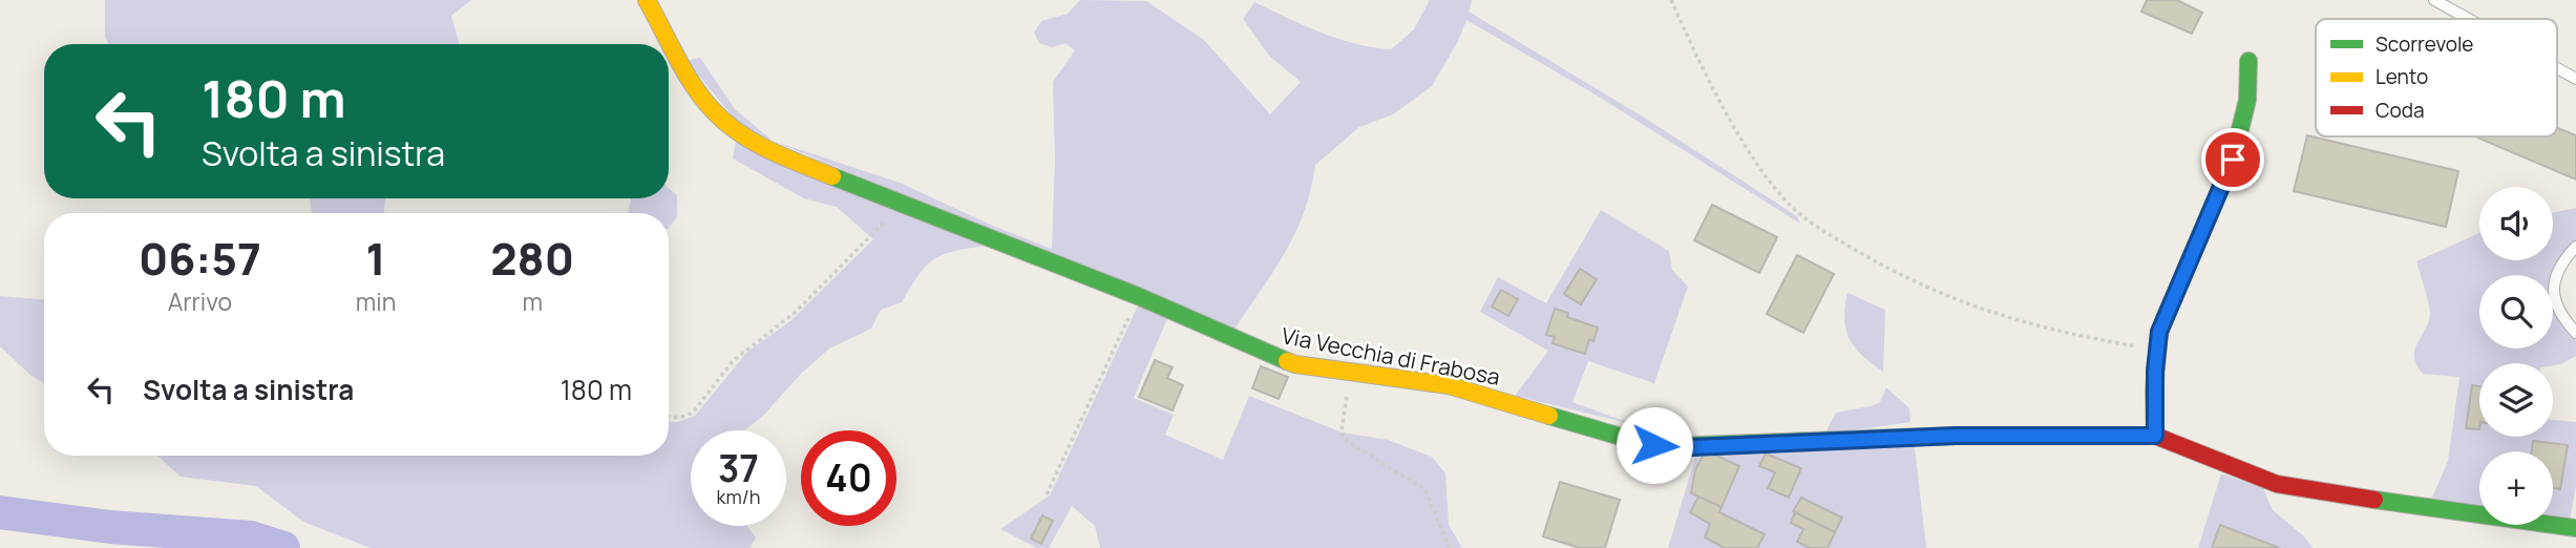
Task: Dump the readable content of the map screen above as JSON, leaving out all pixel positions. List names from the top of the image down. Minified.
{"streets":{"street":["Via Vecchia di Frabosa"]},"legend":["Scorrevole","Lento","Coda"],"page":{"turn":["180 m","Svolta a sinistra"],"map_buttons":"+","eta":["06:57","Arrivo","1","min","280","m"],"list":[{"name":"Svolta a sinistra","value":"180 m"}],"speed":"37 km/h","limit":"40"}}
